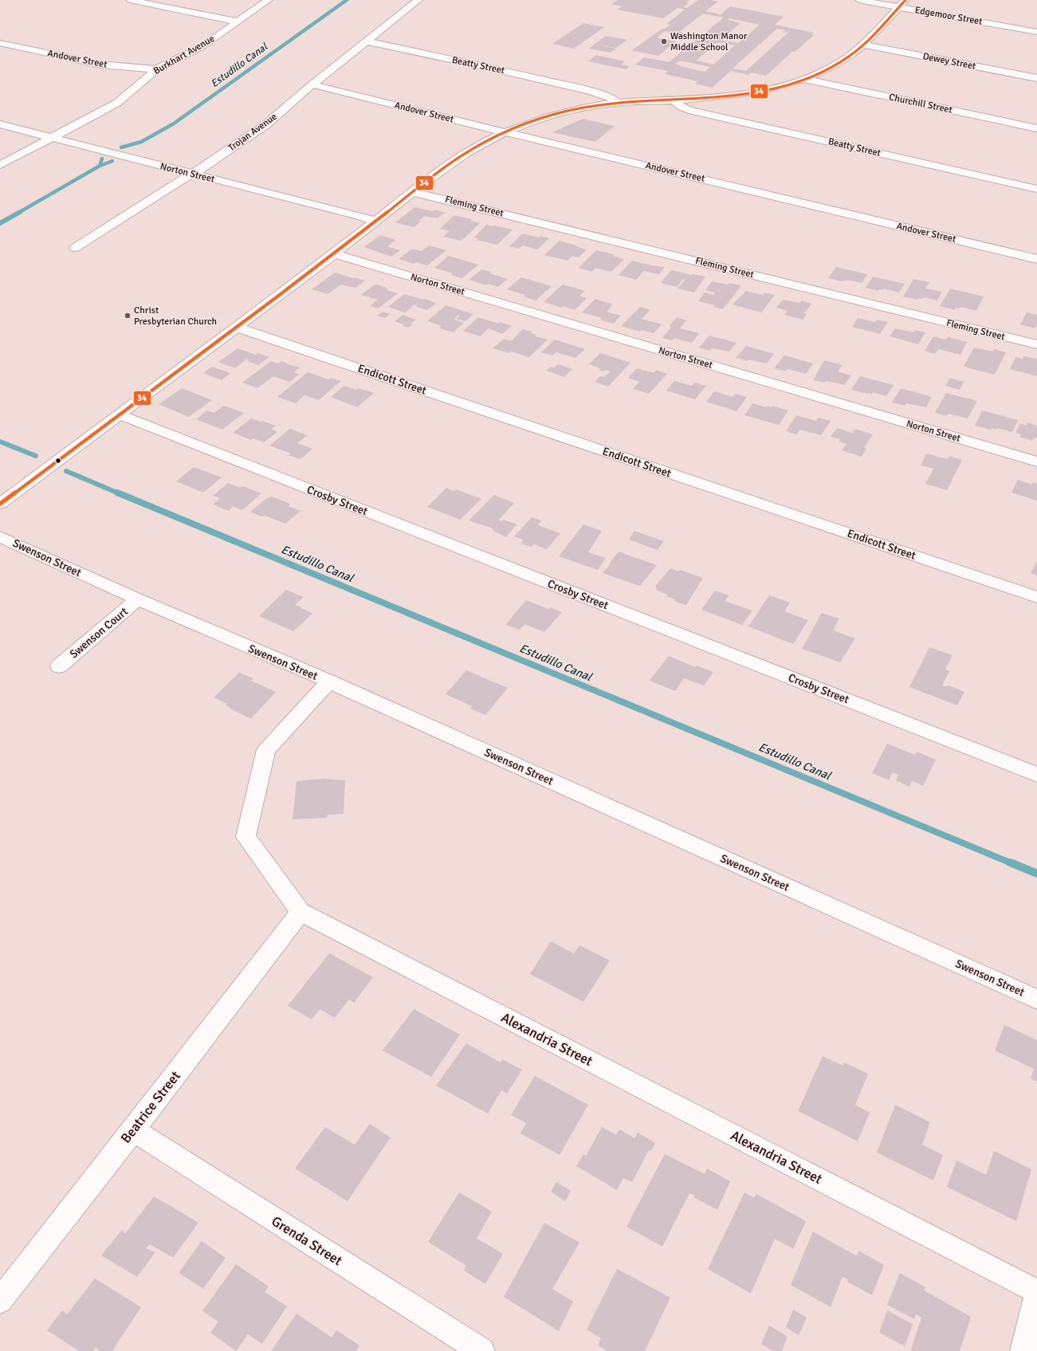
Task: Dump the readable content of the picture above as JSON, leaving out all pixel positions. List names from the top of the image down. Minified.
{"streets":{"street":["Edgemoor Street","Burkhart Avenue","Andover Street","Dewey Street","Beatty Street","Churchill Street","Trojan Avenue","Norton Street","Fleming Street","Endicott Street","Crosby Street","Swenson Street","Swenson Court","Alexandria Street","Beatrice Street","Grenda Street"]},"crossings":[["Burkhart Avenue","Andover Street"],["Burkhart Avenue","Norton Street"],["Andover Street","Trojan Avenue"],["Beatty Street","Trojan Avenue"],["Trojan Avenue","Norton Street"],["Swenson Street","Swenson Court"],["Swenson Street","Alexandria Street"],["Alexandria Street","Beatrice Street"],["Beatrice Street","Grenda Street"]],"water":["Estudillo Canal"],"places":["Washington Manor Middle School","Christ Presbyterian Church"],"lines":["transit line 34"]}
